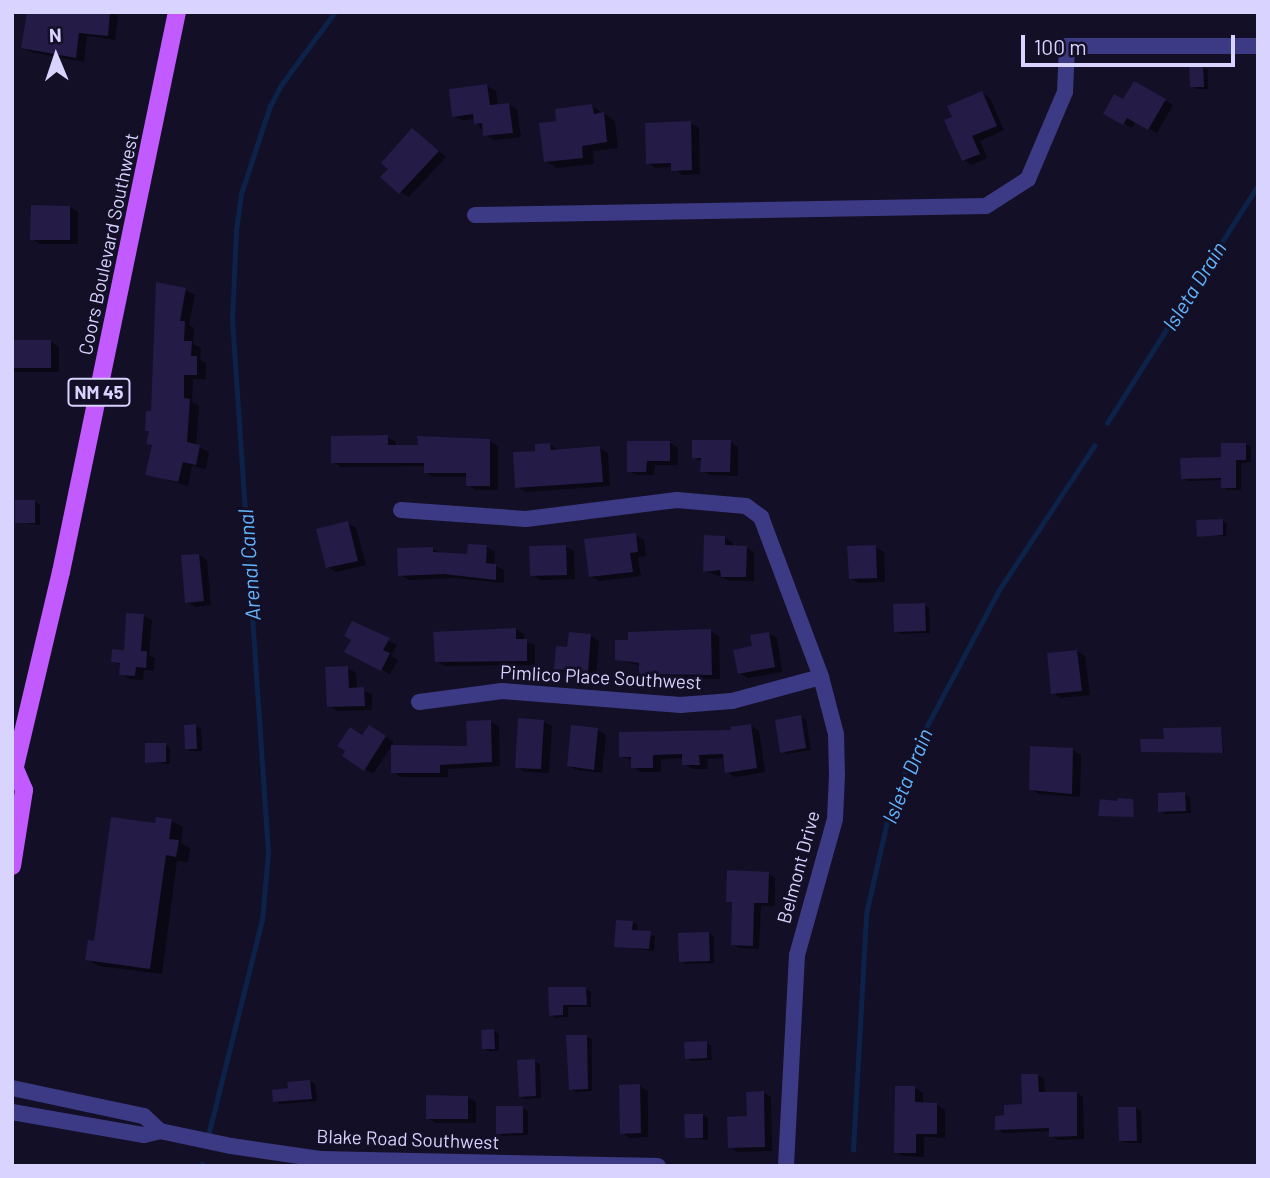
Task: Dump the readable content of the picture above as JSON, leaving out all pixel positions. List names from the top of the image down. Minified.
{"streets":{"main road":["Coors Boulevard Southwest","NM 45"],"street":["Pimlico Place Southwest","Belmont Drive","Blake Road Southwest"]},"crossings":[["Pimlico Place Southwest","Belmont Drive"]],"water":["Isleta Drain","Arenal Canal"],"scale_bar":"100 m","north":"top"}
